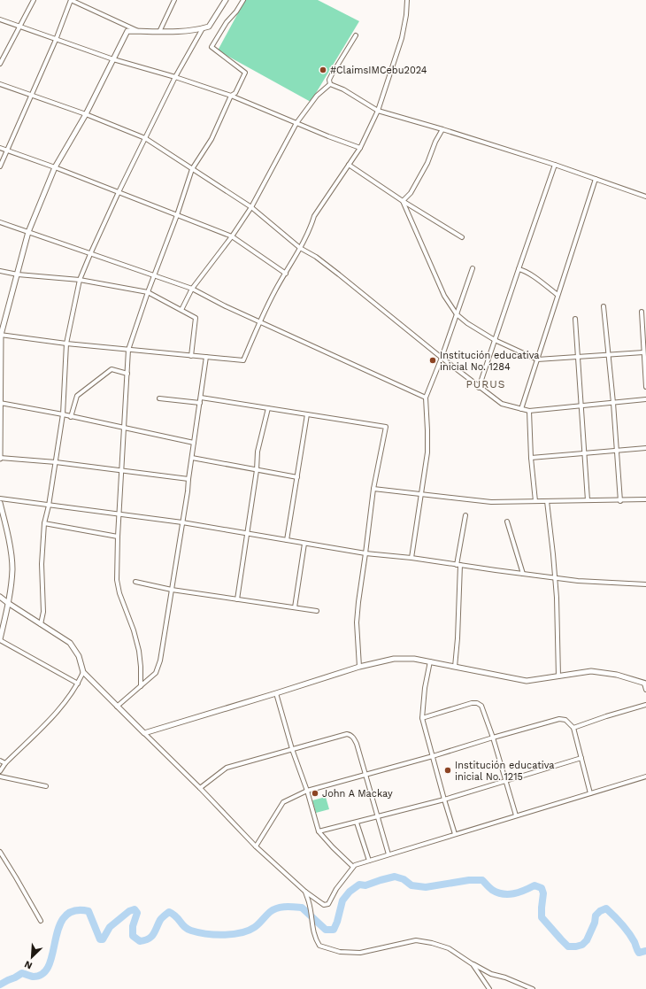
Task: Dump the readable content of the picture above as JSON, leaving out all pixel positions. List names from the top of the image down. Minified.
{"districts":["PURUS"],"places":["#ClaimsIMCebu2024","Institución educativa inicial No. 1284","Institución educativa inicial No. 1215","John A Mackay"],"north":"bottom left"}
